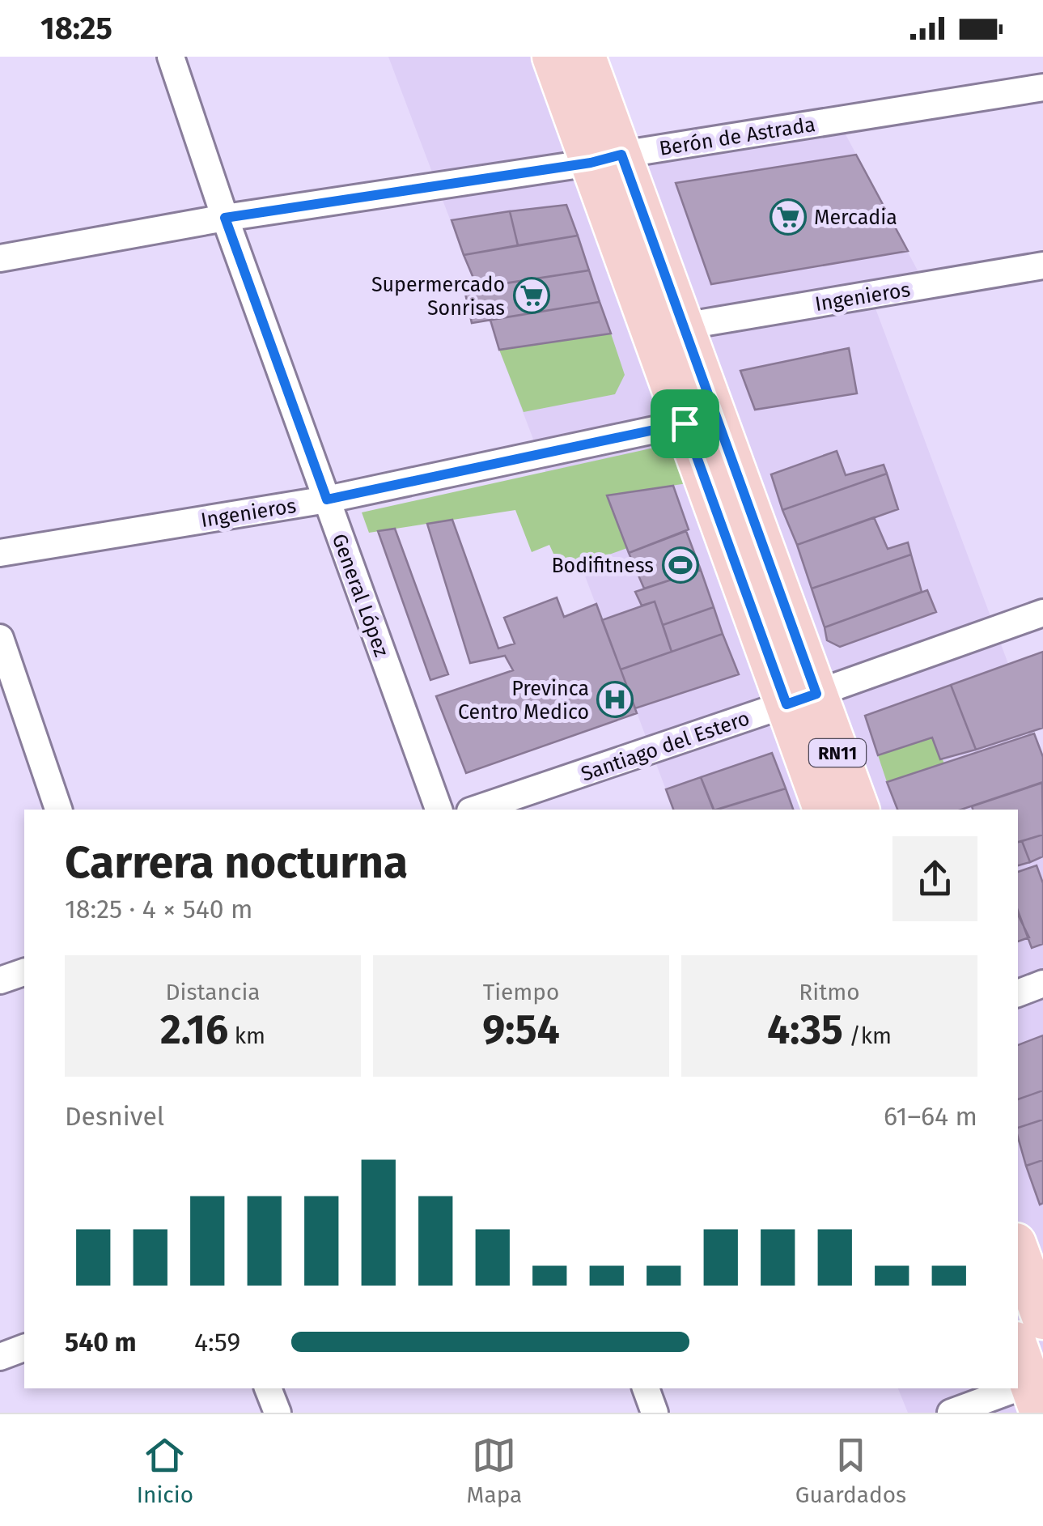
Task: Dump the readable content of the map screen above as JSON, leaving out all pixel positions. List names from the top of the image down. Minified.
{"streets":{"main road":["RN11"],"street":["Berón de Astrada","Ingenieros","General López","Santiago del Estero"]},"crossings":[["Berón de Astrada","General López"],["Berón de Astrada","RN11"],["Ingenieros","General López"],["Ingenieros","RN11"],["Santiago del Estero","RN11"]],"places":{"supermarket":["Mercadia","Supermercado Sonrisas"],"sports":["Bodifitness"],"hospital":["Previnca Centro Medico"]},"page":{"status":"18:25","heading":["Carrera nocturna","18:25 · 4 × 540 m"],"stats":[["Distancia","2.16 km"],["Tiempo","9:54"],["Ritmo","4:35 /km"]],"chart":["Desnivel","61–64 m"],"list":[{"name":"540 m","note":"4:59"}],"tabs":["Inicio","Mapa","Guardados"]}}
